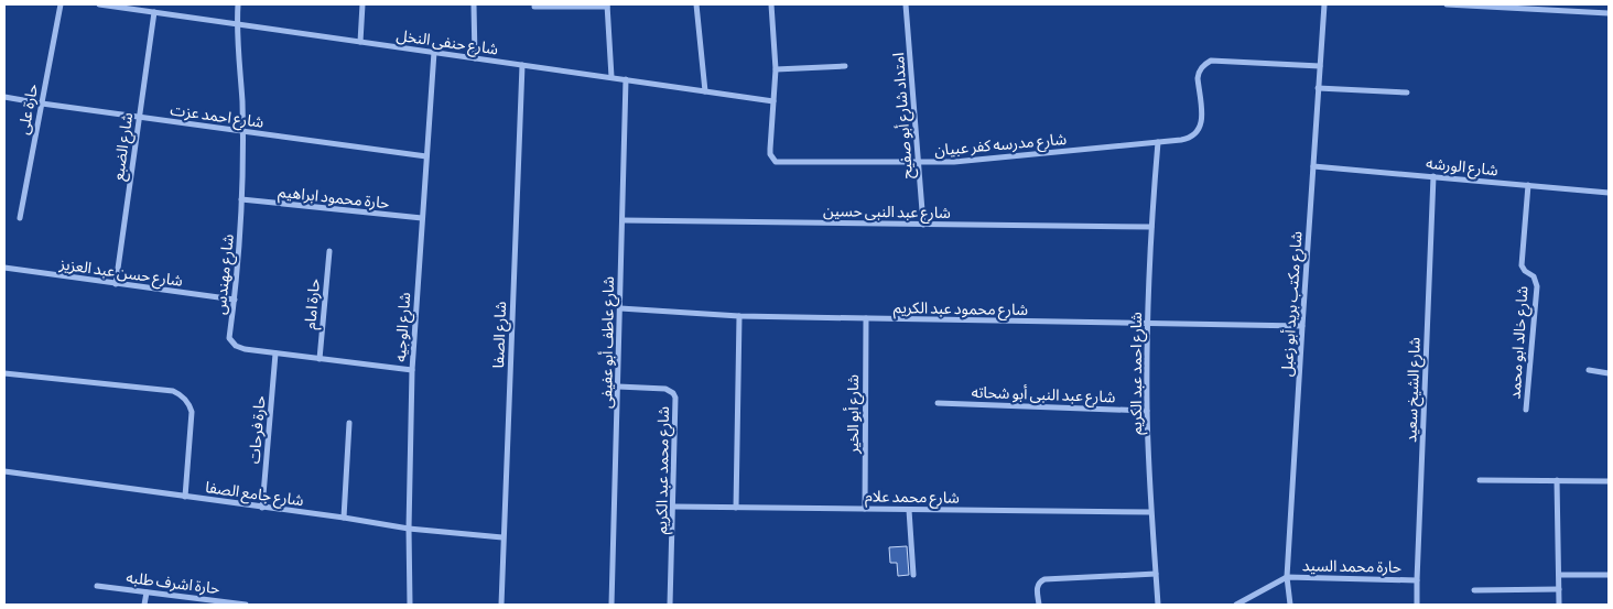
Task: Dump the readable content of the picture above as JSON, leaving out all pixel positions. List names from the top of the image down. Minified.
{"streets":{"street":["شارع حنفى النخل","حارة على","شارع احمد عزت","امتداد شارع أبو صفيح","شارع مدرسه كفر عبيان","شارع الضبع","شارع الورشه","حارة محمود ابراهيم","شارع عبد النبى حسين","شارع حسن عبد العزيز","شارع مهندس","حارة امام","شارع مكتب بريد أبو زعبل","شارع محمود عبد الكريم","شارع الوجيه","شارع الصفا","شارع عاطف أبو عفيفى","شارع خالد ابو محمد","شارع احمد عبد الكريم","شارع الشيخ سعيد","شارع عبد النبى أبو شحاته","شارع أبو الخير","حارة فرحات","شارع محمد عبد الكريم","شارع جامع الصفا","شارع محمد علام","حارة محمد السيد","حارة اشرف طلبه"]},"crossings":[["شارع حنفى النخل","شارع مدرسه كفر عبيان"],["شارع حنفى النخل","شارع الضبع"],["شارع حنفى النخل","شارع مهندس"],["شارع حنفى النخل","شارع الوجيه"],["شارع حنفى النخل","شارع الصفا"],["شارع حنفى النخل","شارع عاطف أبو عفيفى"],["حارة على","شارع احمد عزت"],["شارع احمد عزت","شارع الضبع"],["شارع احمد عزت","شارع مهندس"],["شارع احمد عزت","شارع الوجيه"],["امتداد شارع أبو صفيح","شارع مدرسه كفر عبيان"],["امتداد شارع أبو صفيح","شارع عبد النبى حسين"],["شارع مدرسه كفر عبيان","شارع مكتب بريد أبو زعبل"],["شارع مدرسه كفر عبيان","شارع احمد عبد الكريم"],["شارع الضبع","شارع حسن عبد العزيز"],["شارع الورشه","شارع مكتب بريد أبو زعبل"],["شارع الورشه","شارع خالد ابو محمد"],["شارع الورشه","شارع الشيخ سعيد"],["حارة محمود ابراهيم","شارع مهندس"],["حارة محمود ابراهيم","شارع الوجيه"],["شارع عبد النبى حسين","شارع عاطف أبو عفيفى"],["شارع عبد النبى حسين","شارع احمد عبد الكريم"],["شارع حسن عبد العزيز","شارع مهندس"],["شارع مهندس","حارة امام"],["شارع مهندس","شارع الوجيه"],["شارع مهندس","حارة فرحات"],["شارع مكتب بريد أبو زعبل","شارع محمود عبد الكريم"],["شارع مكتب بريد أبو زعبل","حارة محمد السيد"],["شارع محمود عبد الكريم","شارع عاطف أبو عفيفى"],["شارع محمود عبد الكريم","شارع احمد عبد الكريم"],["شارع محمود عبد الكريم","شارع أبو الخير"],["شارع الوجيه","شارع جامع الصفا"],["شارع الصفا","شارع جامع الصفا"],["شارع عاطف أبو عفيفى","شارع محمد عبد الكريم"],["شارع احمد عبد الكريم","شارع عبد النبى أبو شحاته"],["شارع احمد عبد الكريم","شارع محمد علام"],["شارع الشيخ سعيد","حارة محمد السيد"],["شارع أبو الخير","شارع محمد علام"],["حارة فرحات","شارع جامع الصفا"],["شارع محمد عبد الكريم","شارع محمد علام"]]}
